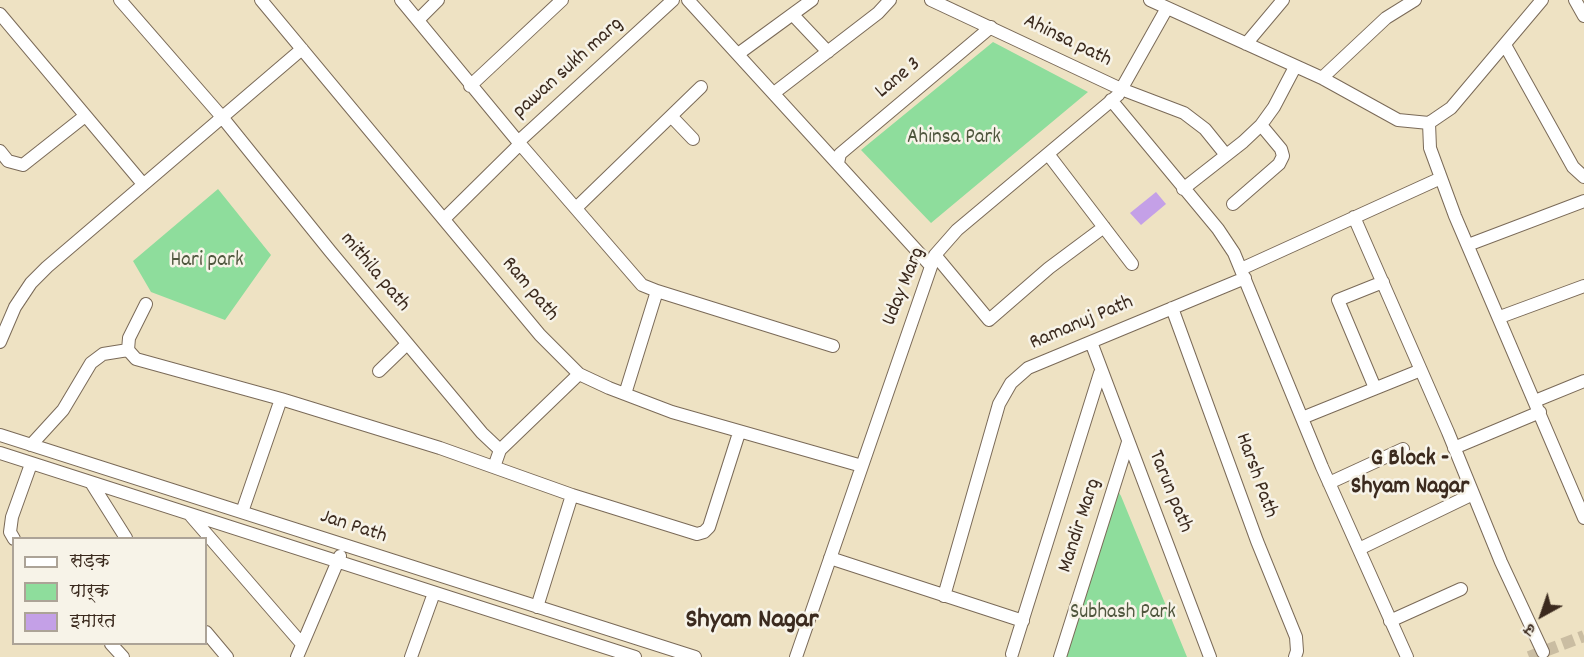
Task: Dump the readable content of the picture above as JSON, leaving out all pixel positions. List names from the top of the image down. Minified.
{"streets":{"street":["Ahinsa path","pawan sukh marg","Lane 3","mithila path","Uday Marg","Ram path","Ramanuj Path","Harsh Path","Tarun path","Mandir Marg","Jan Path"]},"crossings":[["Ahinsa path","Lane 3"],["Ahinsa path","Uday Marg"],["pawan sukh marg","Ram path"],["Uday Marg","Ram path"],["Ramanuj Path","Harsh Path"],["Ramanuj Path","Tarun path"],["Tarun path","Mandir Marg"]],"districts":["G Block - Shyam Nagar","Shyam Nagar"],"parks":["Ahinsa Park","Hari park","Subhash Park"],"legend":["सड़क","पार्क","इमारत"],"north":"bottom left"}
